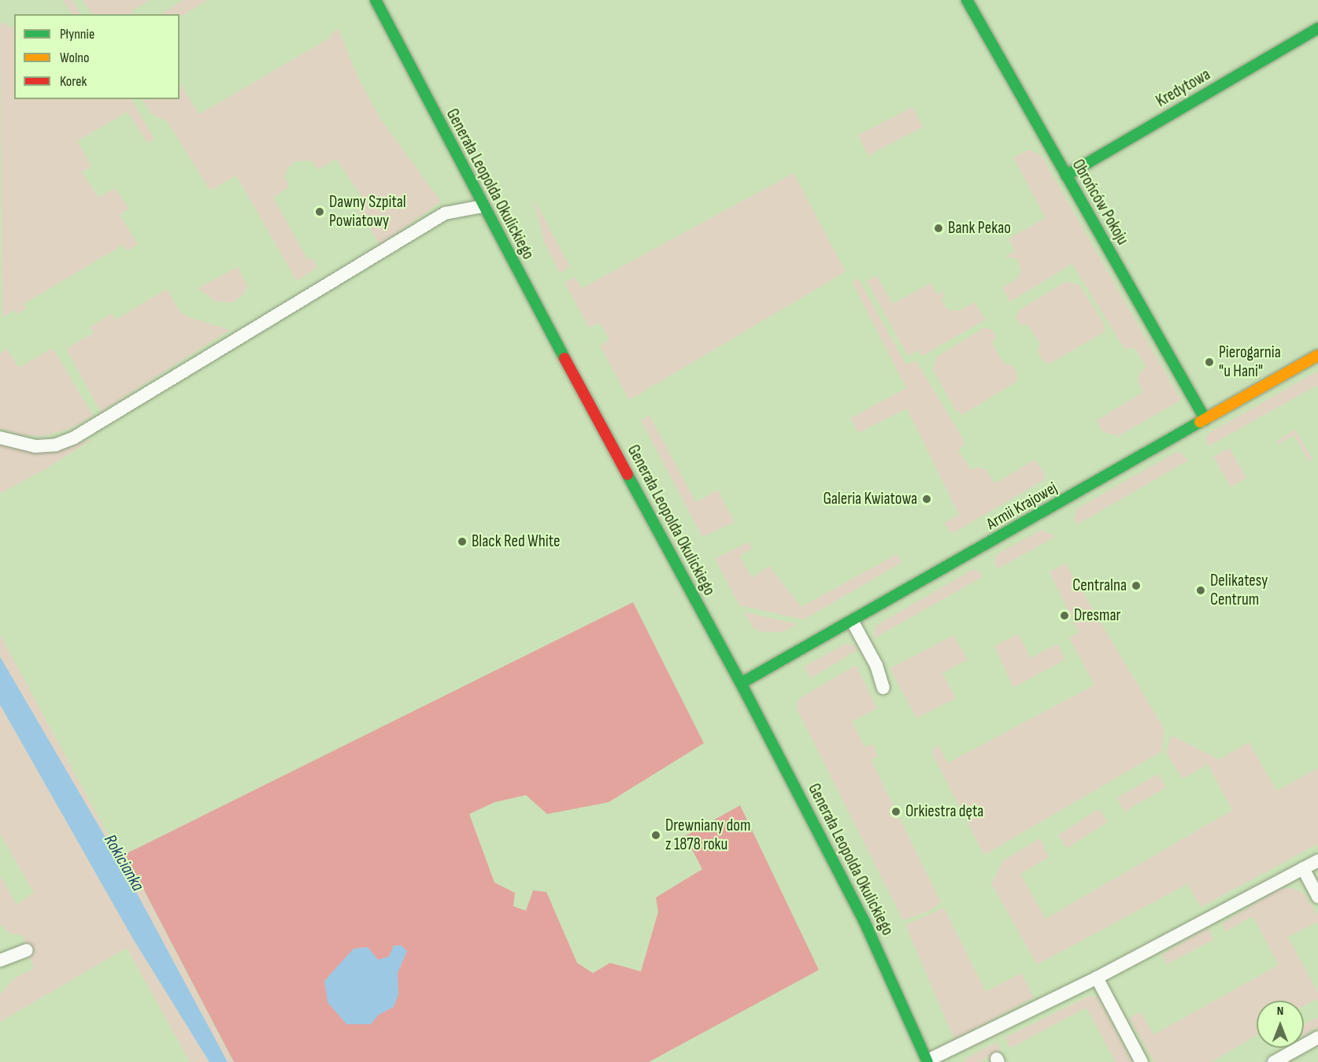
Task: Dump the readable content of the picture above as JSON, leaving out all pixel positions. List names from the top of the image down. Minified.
{"streets":{"street":["Kredytowa","Generała Leopolda Okulickiego","Obrońców Pokoju","Armii Krajowej"]},"crossings":[["Kredytowa","Obrońców Pokoju"],["Generała Leopolda Okulickiego","Armii Krajowej"],["Obrońców Pokoju","Armii Krajowej"]],"water":["Rokicianka"],"places":["Dawny Szpital Powiatowy","Bank Pekao","Pierogarnia \"u Hani\"","Galeria Kwiatowa","Black Red White","Centralna","Delikatesy Centrum","Dresmar","Orkiestra dęta","Drewniany dom z 1878 roku"],"legend":["Płynnie","Wolno","Korek"],"north":"top"}
